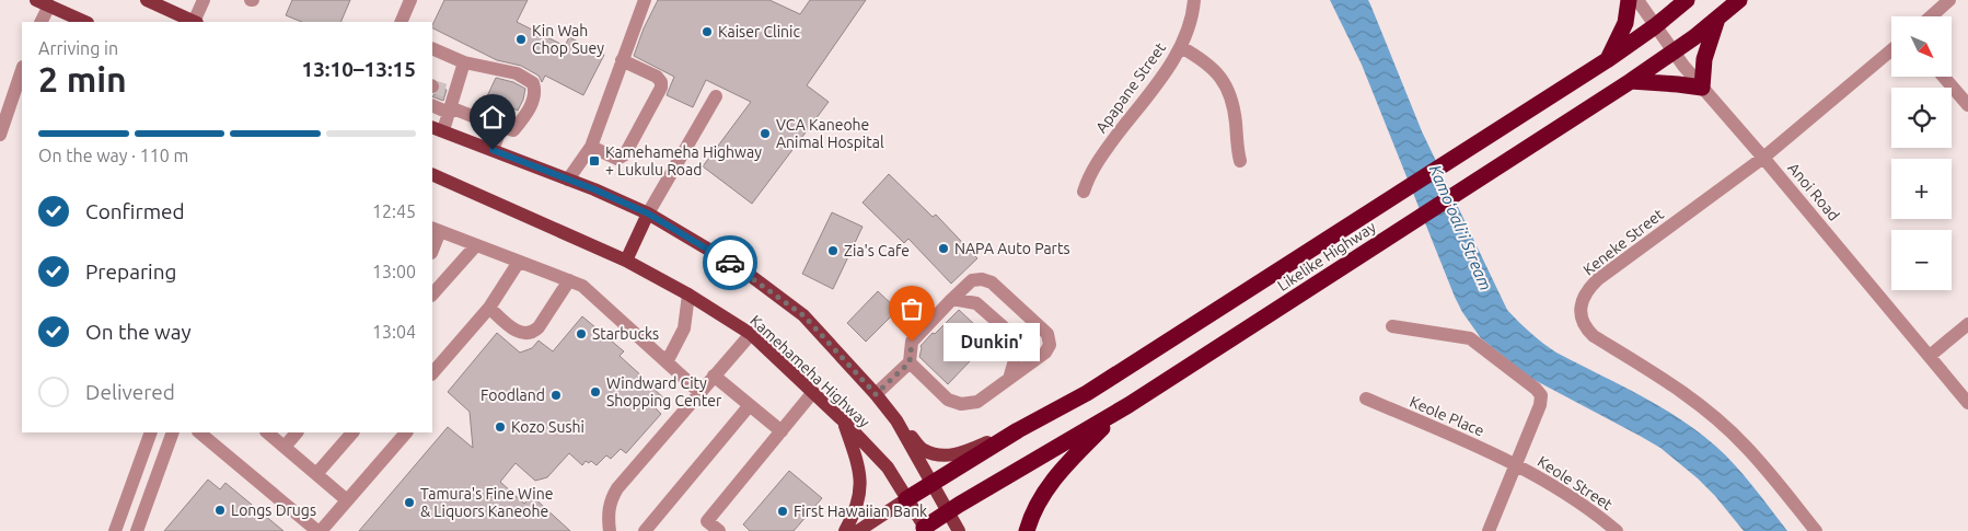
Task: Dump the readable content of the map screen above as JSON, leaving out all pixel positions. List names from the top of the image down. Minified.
{"streets":{"highway":["Likelike Highway"],"main road":["Kamehameha Highway"],"street":["Apapane Street","Anoi Road","Keneke Street","Keole Place","Keole Street"]},"crossings":[["Anoi Road","Keneke Street"],["Anoi Road","Likelike Highway"],["Likelike Highway","Kamehameha Highway"],["Keole Place","Keole Street"]],"water":["Kamoʻoaliʻi Stream"],"places":{"other":["Kaiser Clinic","Kin Wah Chop Suey","VCA Kaneohe Animal Hospital","NAPA Auto Parts","Zia's Cafe","Starbucks","Dunkin'","Windward City Shopping Center","Foodland","Kozo Sushi","Tamura's Fine Wine & Liquors Kaneohe","Longs Drugs","First Hawaiian Bank"],"transit":["Kamehameha Highway + Lukulu Road"]},"north":"bottom right","page":{"map_buttons":["+","−"],"heading":["2 min","Arriving in","13:10–13:15"],"bar":"On the way · 110 m","list":[["Confirmed","12:45"],["Preparing","13:00"],["On the way","13:04"],"Delivered"],"bubble":"Dunkin'"}}
